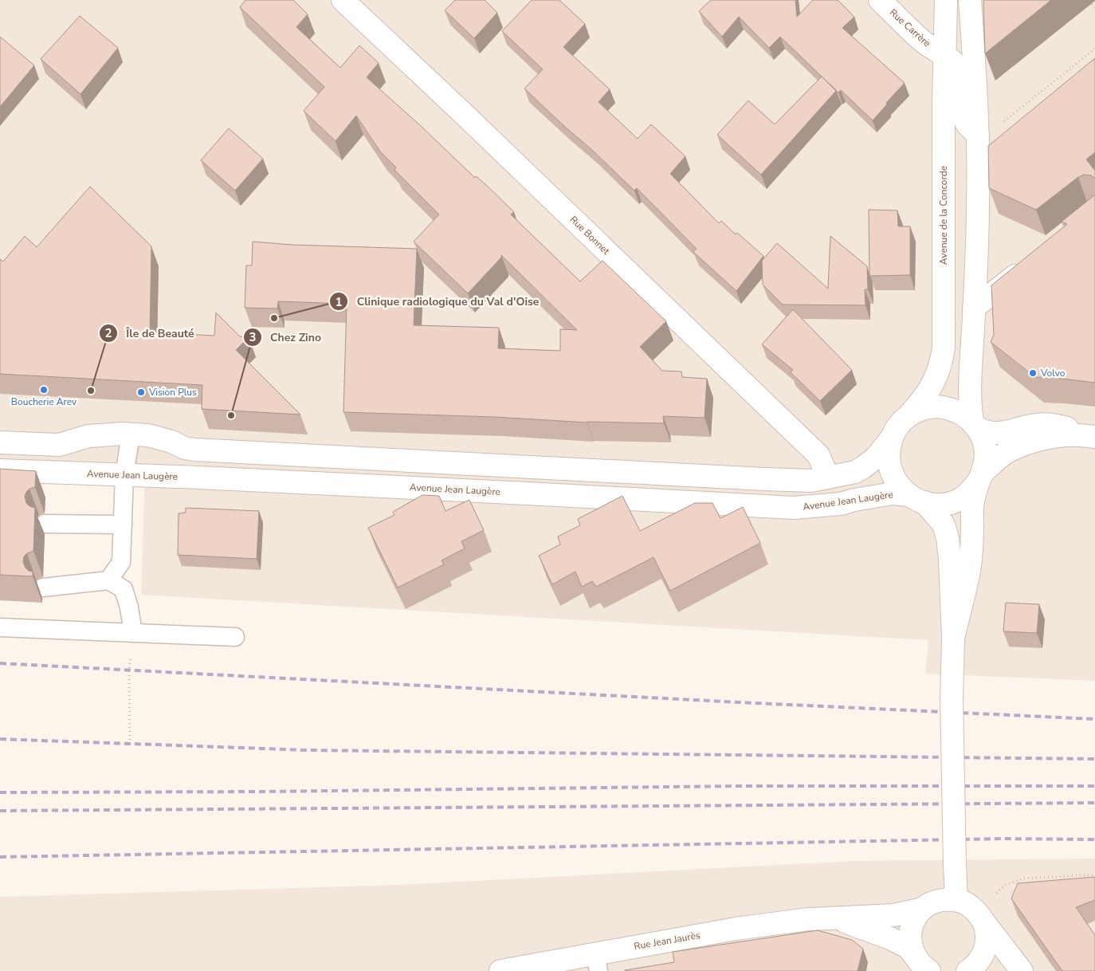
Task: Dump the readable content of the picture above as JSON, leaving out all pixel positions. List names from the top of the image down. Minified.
{"streets":{"street":["Rue Carrère","Avenue de la Concorde","Rue Bonnet","Avenue Jean Laugère","Rue Jean Jaurès"]},"crossings":[["Rue Carrère","Avenue de la Concorde"],["Avenue de la Concorde","Avenue Jean Laugère"]],"places":["Clinique radiologique du Val d'Oise","Volvo","Boucherie Arev","Île de Beauté","Vision Plus","Chez Zino"]}
